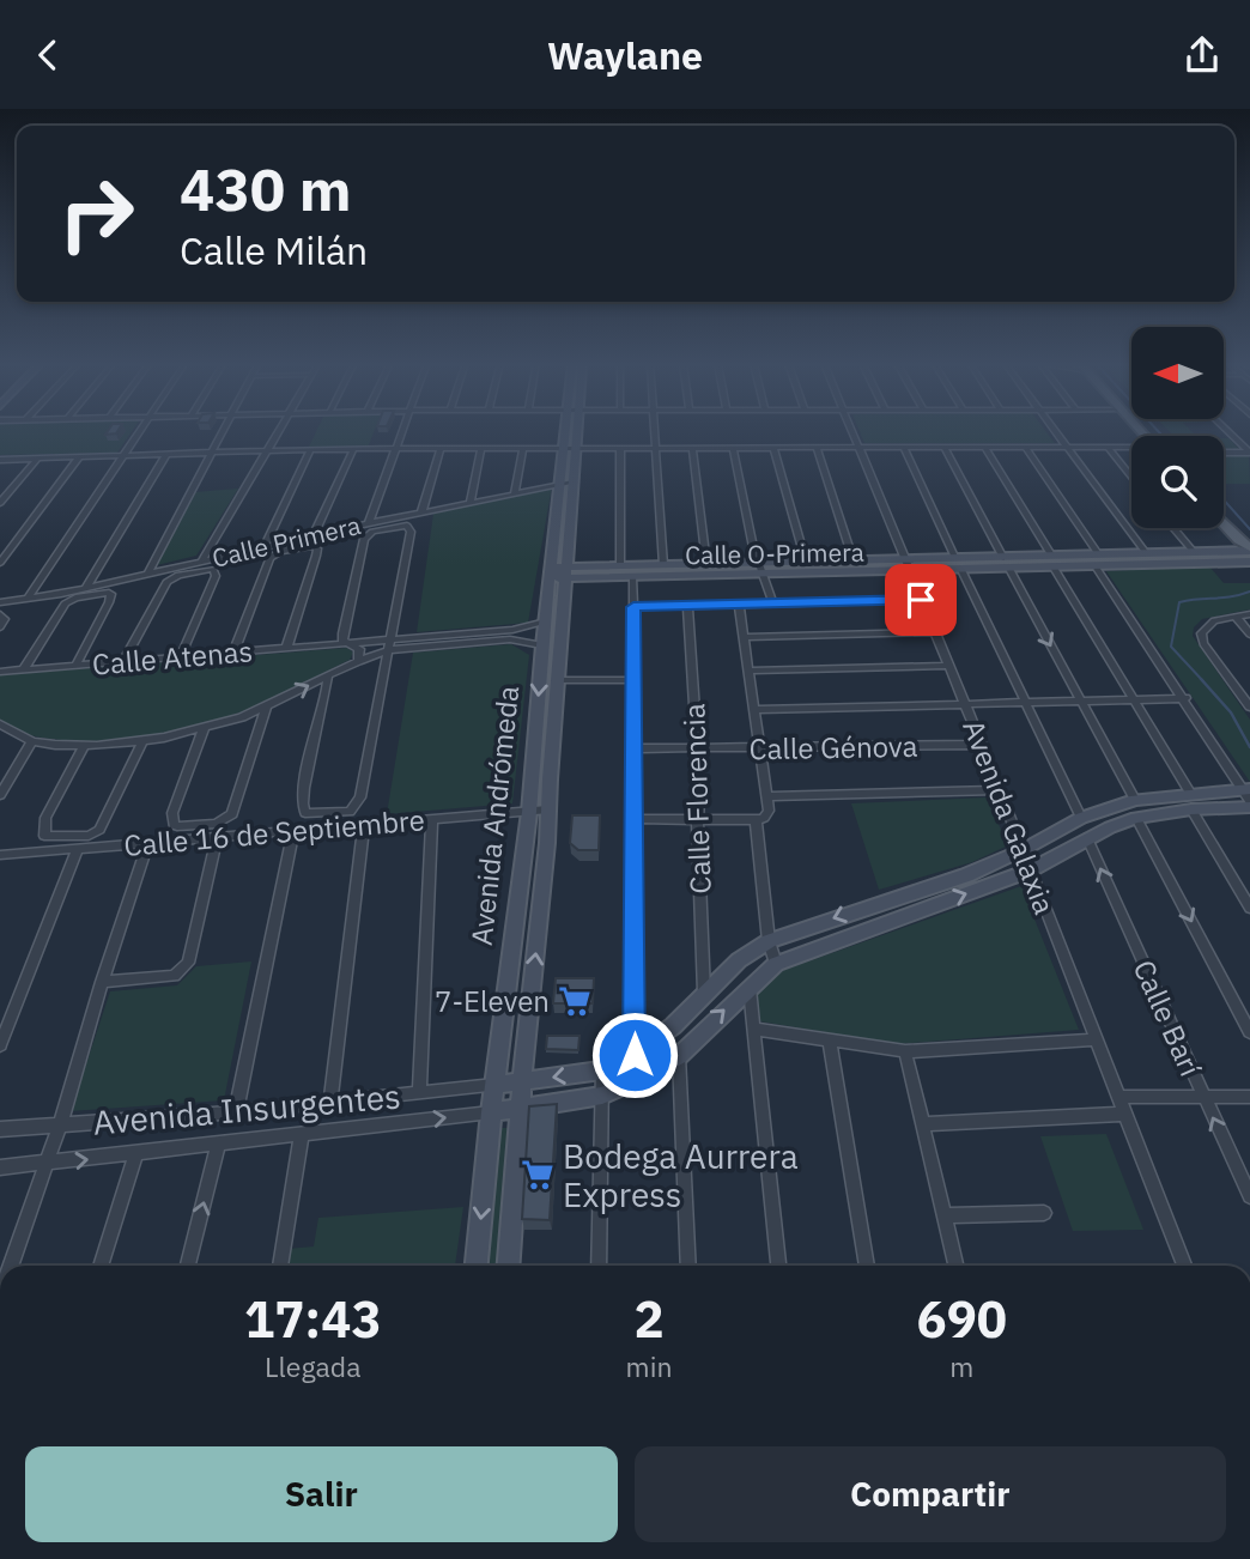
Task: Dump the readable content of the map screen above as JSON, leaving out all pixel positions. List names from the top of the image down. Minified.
{"streets":{"street":["Calle Primera","Calle O-Primera","Calle Atenas","Calle Génova","Calle Florencia","Avenida Andrómeda","Avenida Galaxia","Calle 16 de Septiembre","Calle Barí","Avenida Insurgentes"]},"crossings":[["Calle Primera","Avenida Andrómeda"],["Calle O-Primera","Avenida Andrómeda"],["Calle O-Primera","Avenida Galaxia"],["Calle Atenas","Avenida Andrómeda"],["Calle Génova","Calle Florencia"],["Calle Génova","Avenida Galaxia"],["Avenida Andrómeda","Calle 16 de Septiembre"],["Avenida Andrómeda","Avenida Insurgentes"]],"places":{"supermarket":["7-Eleven","Bodega Aurrera Express"]},"north":"left","page":{"header":"Waylane","turn":["430 m","Calle Milán"],"eta":["17:43","Llegada","2","min","690","m"],"buttons":["Salir","Compartir"]}}
